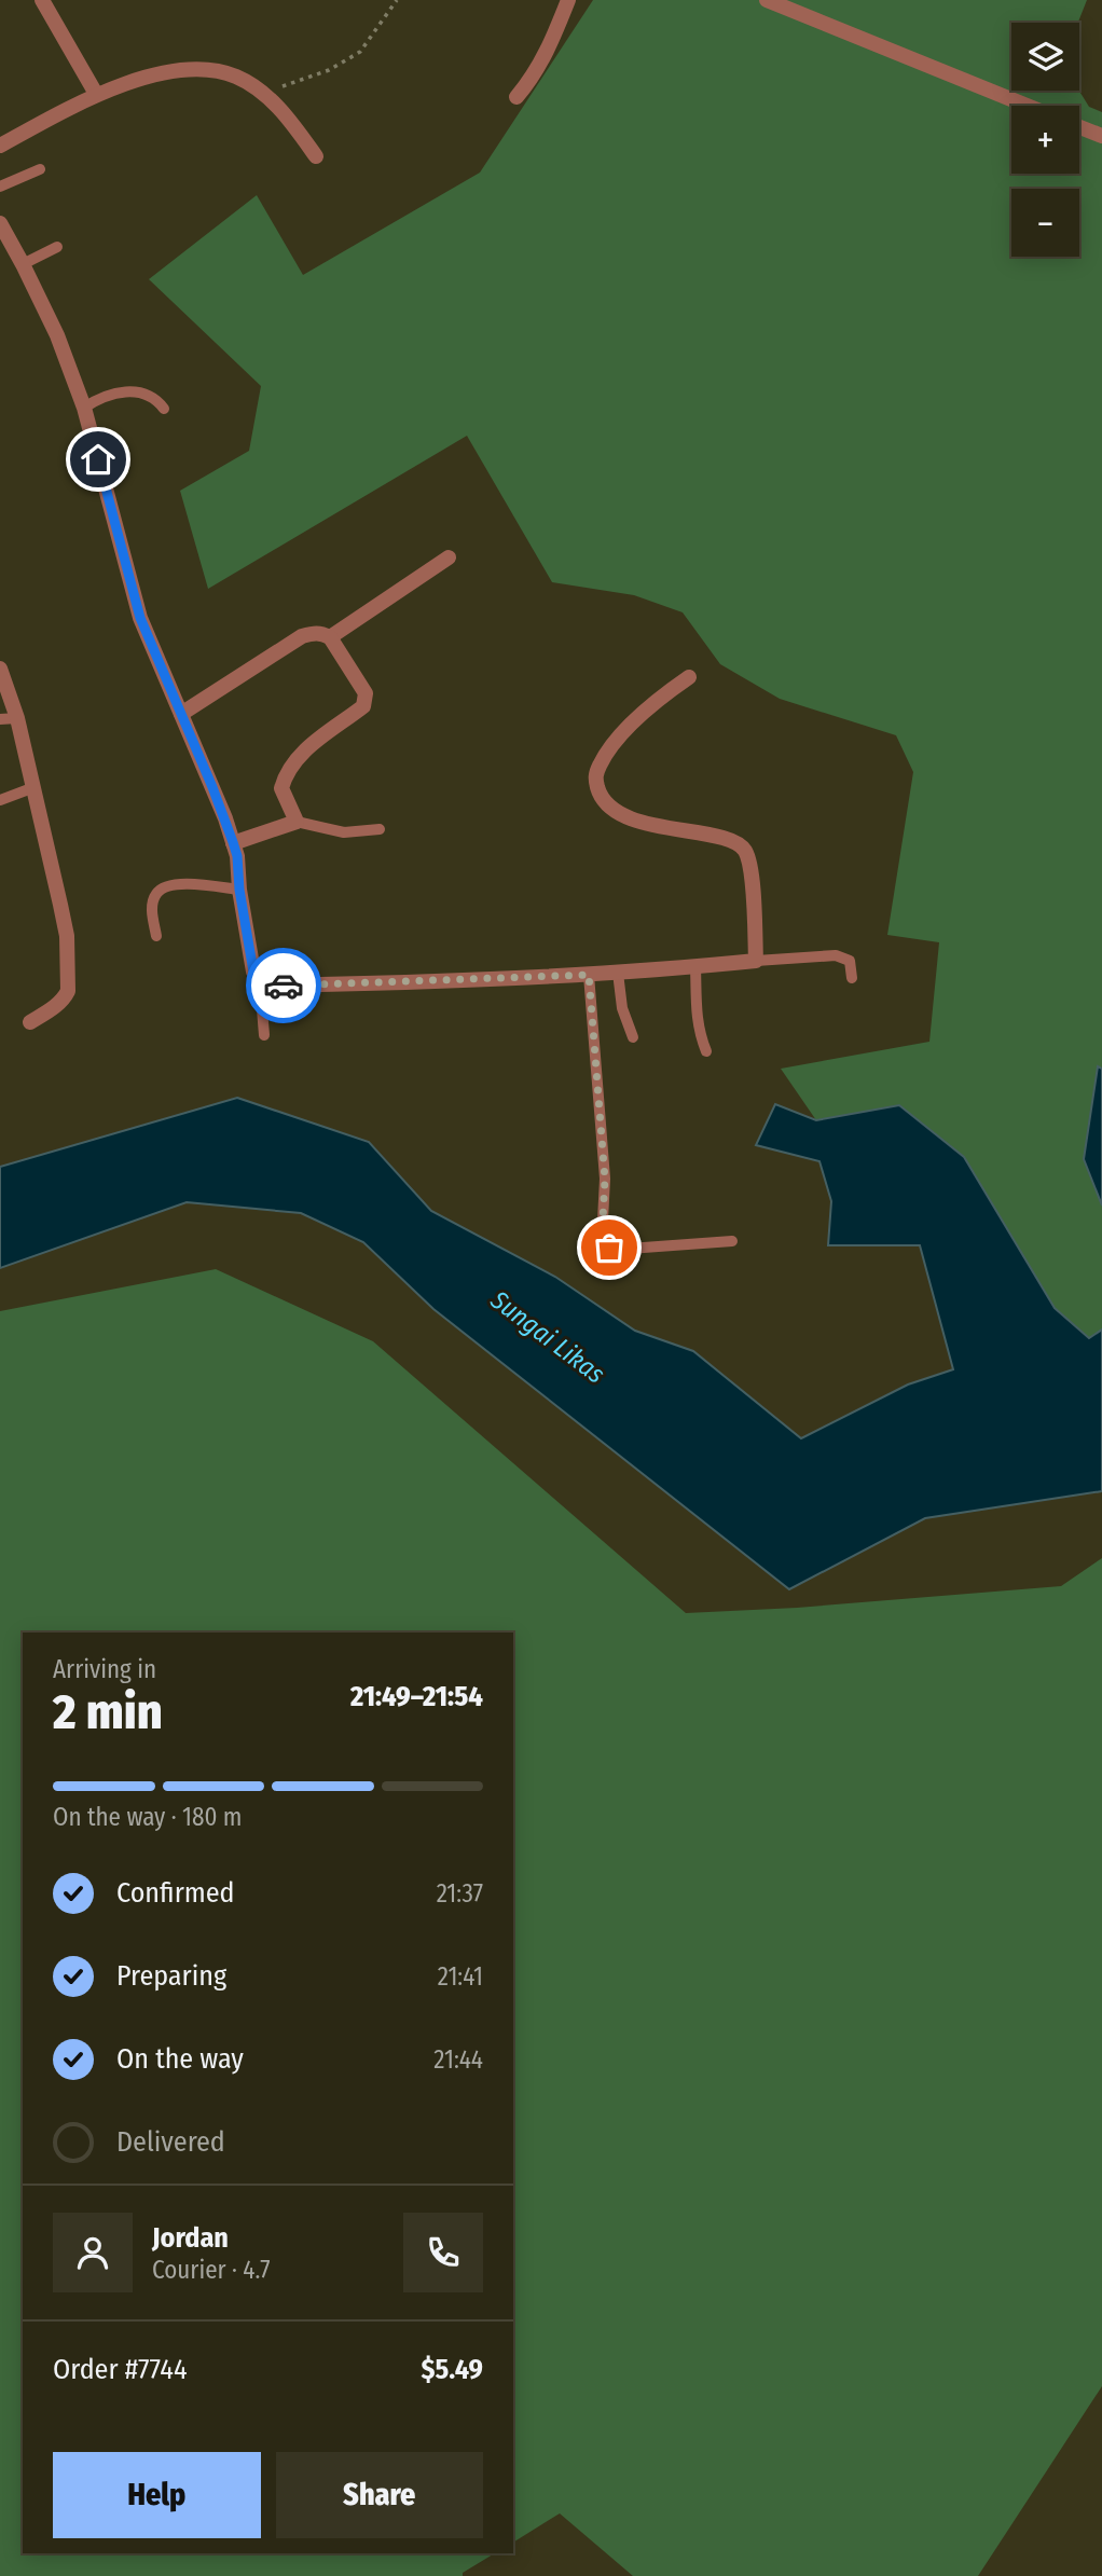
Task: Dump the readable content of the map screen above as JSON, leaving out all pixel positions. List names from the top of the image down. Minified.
{"water":["Sungai Likas"],"page":{"map_buttons":["+","−"],"heading":["2 min","Arriving in","21:49–21:54"],"panel":["Jordan","Courier · 4.7","Order #7744","$5.49"],"bar":"On the way · 180 m","list":[["Confirmed","21:37"],["Preparing","21:41"],["On the way","21:44"],"Delivered"],"buttons":["Help","Share"]}}
